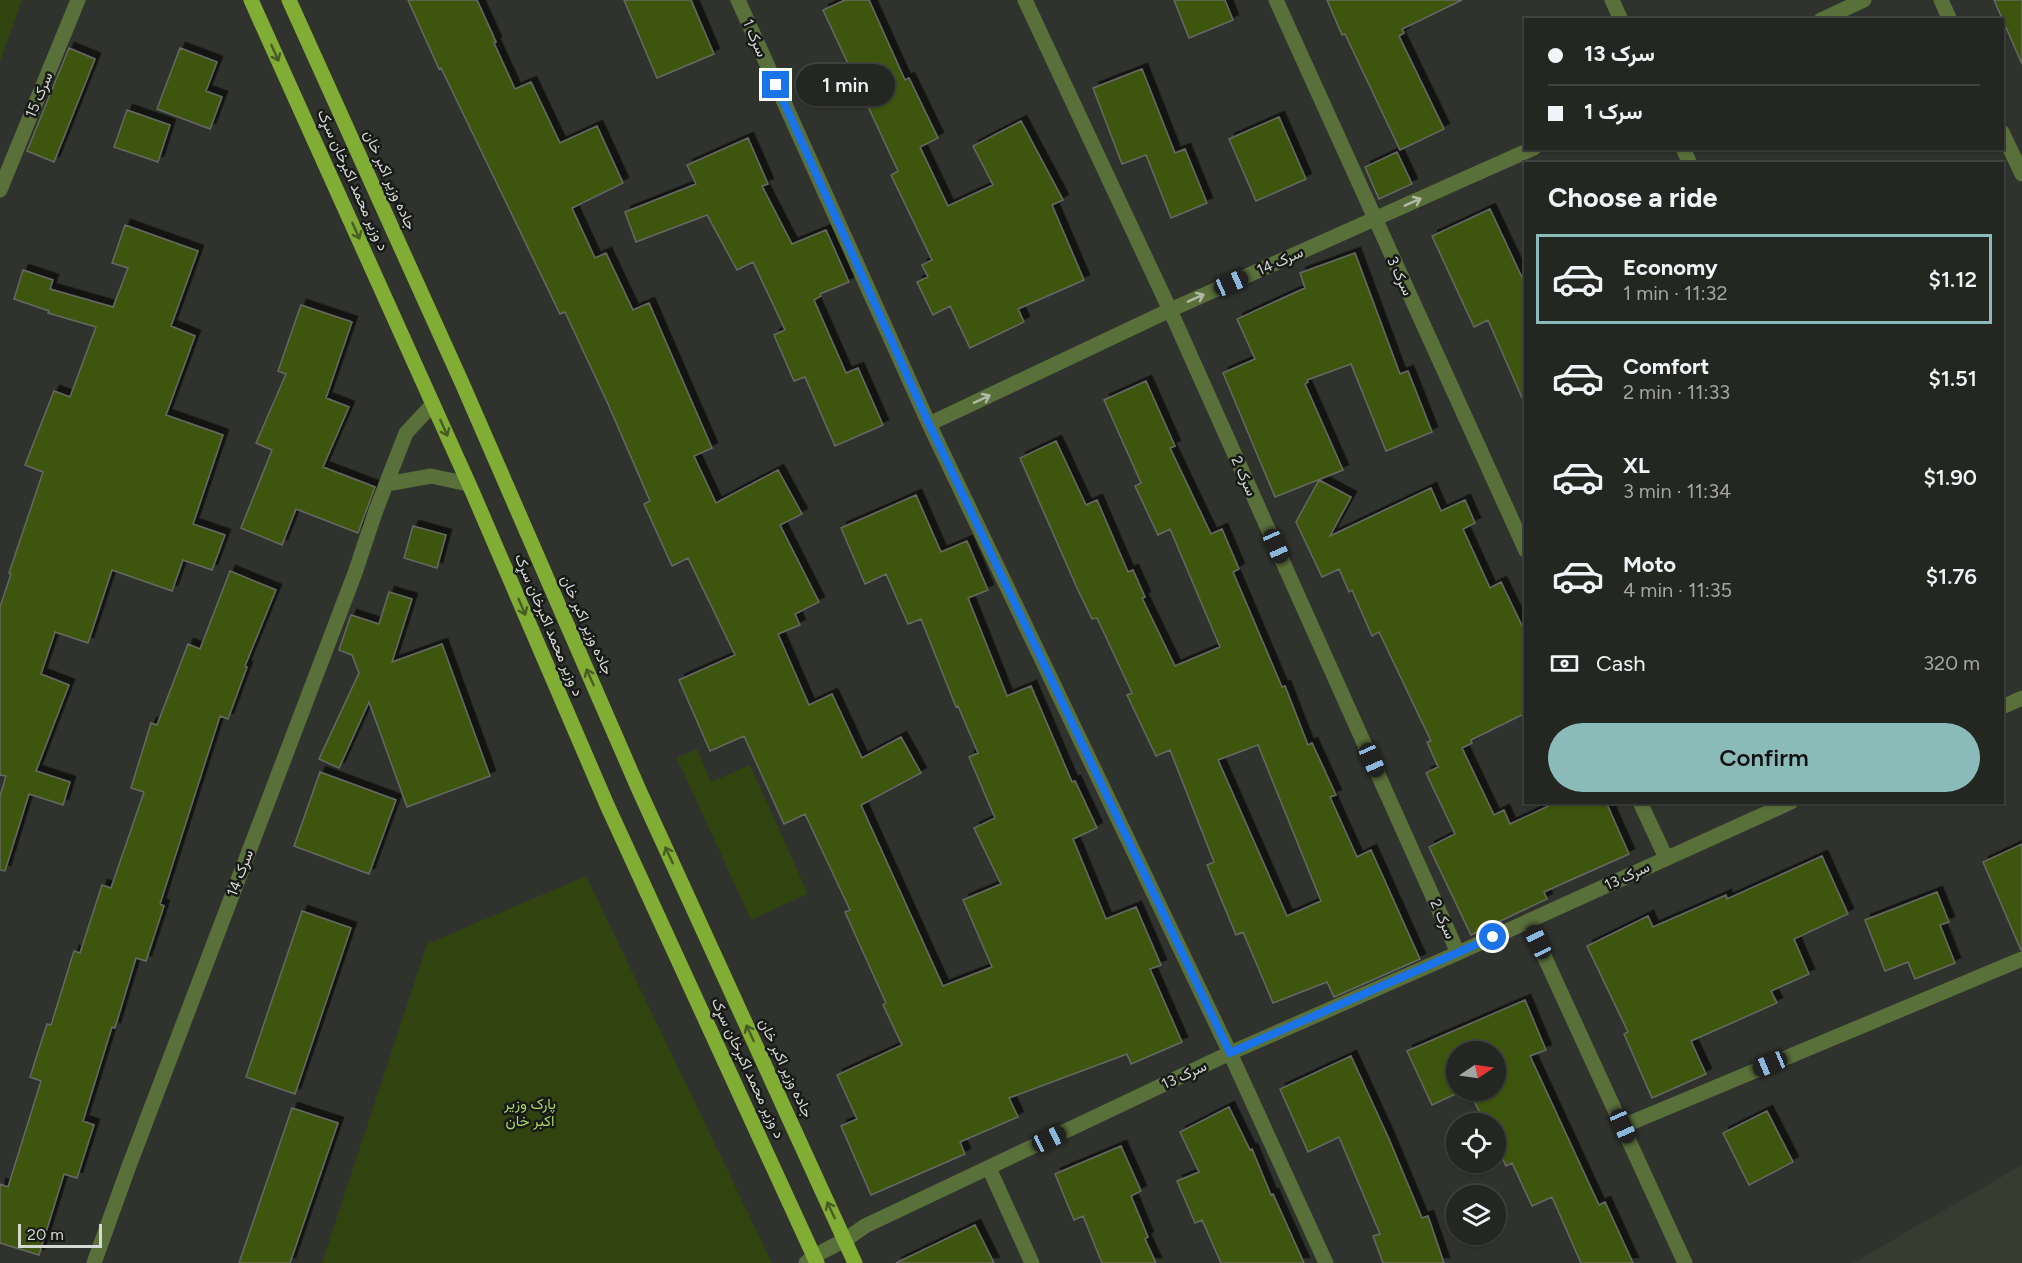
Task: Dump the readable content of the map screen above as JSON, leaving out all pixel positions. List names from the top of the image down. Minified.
{"streets":{"main road":["د وزیر محمد اکبرخان سړک","جاده وزیر اکبر خان"],"street":["سرک 1","سرک 15","سرک 14","سرک 3","سرک 2","سرک 13"]},"crossings":[["سرک 1","سرک 14"],["سرک 1","سرک 13"],["د وزیر محمد اکبرخان سړک","سرک 14"],["د وزیر محمد اکبرخان سړک","سرک 13"],["جاده وزیر اکبر خان","سرک 13"],["سرک 14","سرک 3"],["سرک 14","سرک 2"],["سرک 2","سرک 13"]],"one_way":["د وزیر محمد اکبرخان سړک","جاده وزیر اکبر خان","سرک 14"],"parks":["پارک وزیر اکبر خان"],"scale_bar":"20 m","north":"right","page":{"banner":["سرک 13","سرک 1"],"bubble":"1 min","heading":"Choose a ride","list":[{"name":"Economy","note":"1 min · 11:32","value":"$1.12"},{"name":"Comfort","note":"2 min · 11:33","value":"$1.51"},{"name":"XL","note":"3 min · 11:34","value":"$1.90"},{"name":"Moto","note":"4 min · 11:35","value":"$1.76"}],"pay":["Cash","320 m"],"buttons":"Confirm","scale":"20 m"}}
